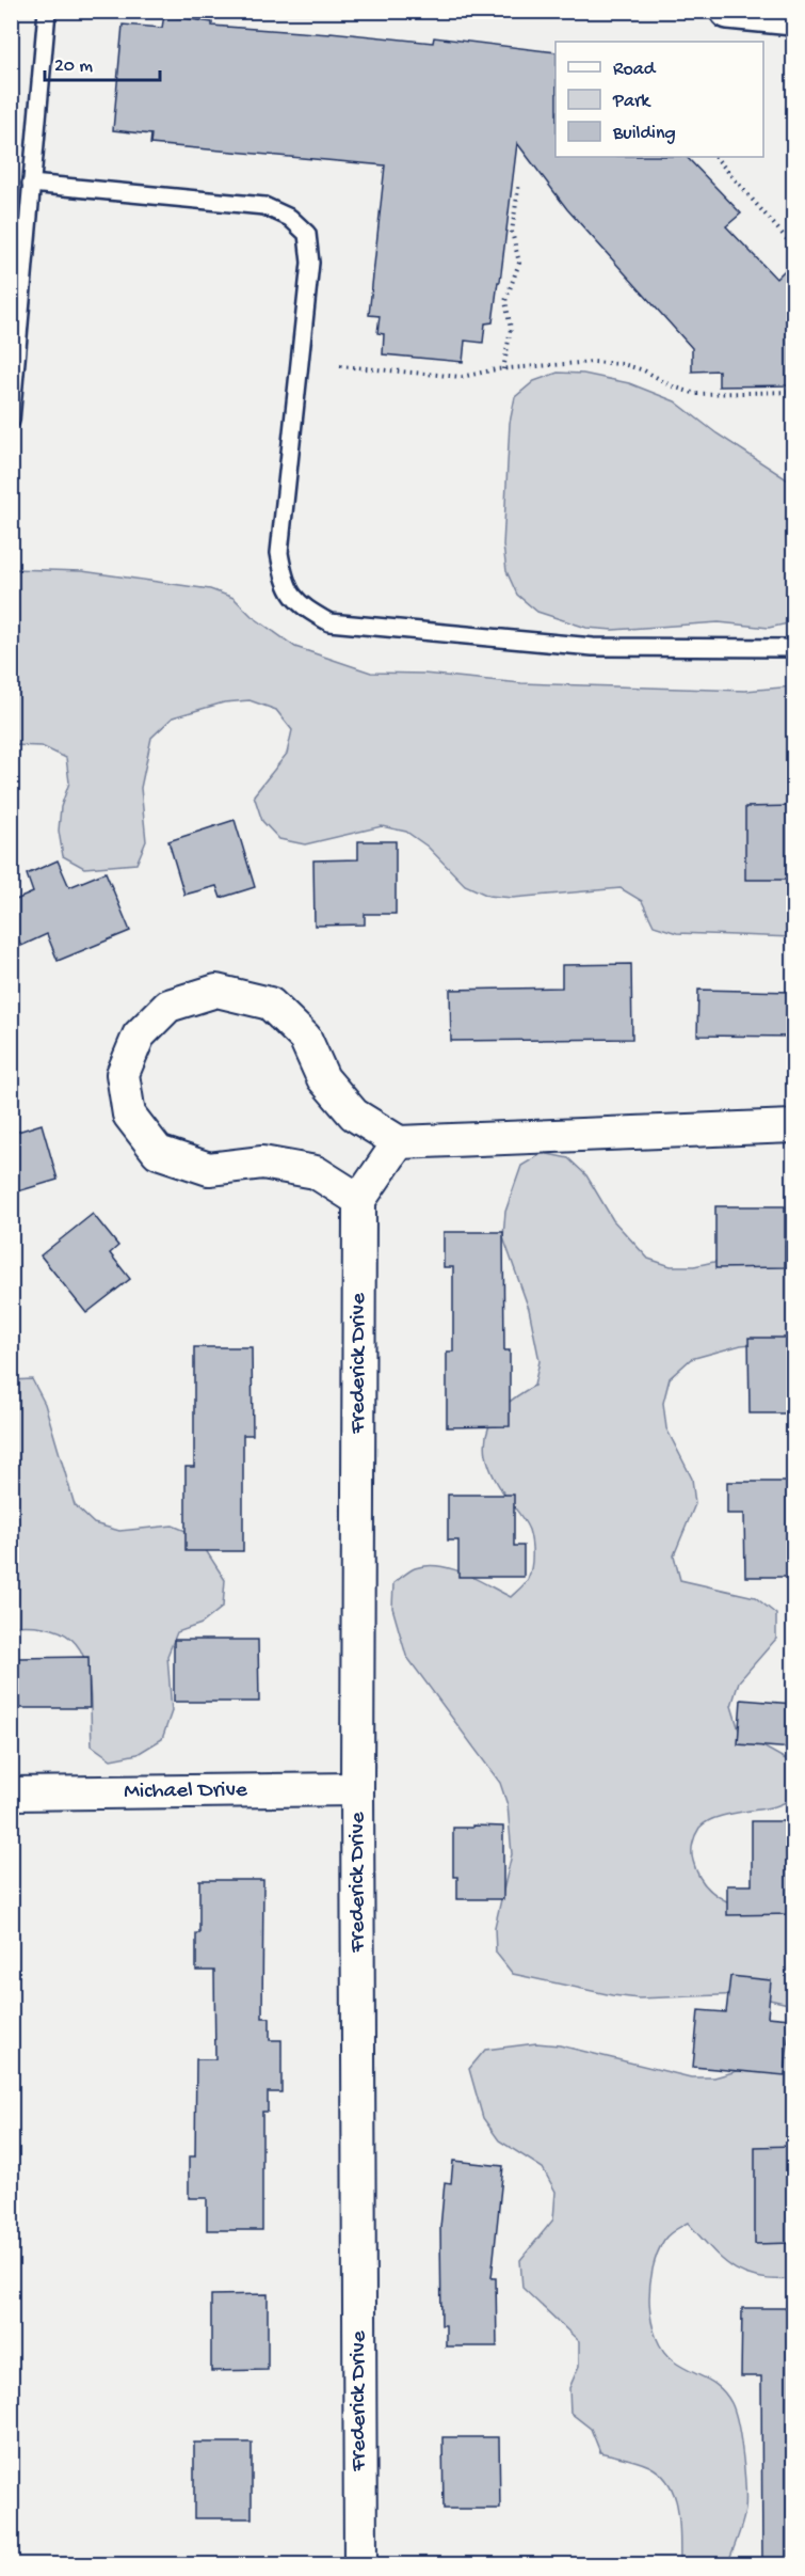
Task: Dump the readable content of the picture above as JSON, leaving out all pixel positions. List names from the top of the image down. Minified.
{"streets":{"street":["Frederick Drive","Michael Drive"]},"crossings":[["Frederick Drive","Michael Drive"]],"legend":["Road","Park","Building"],"scale_bar":"20 m"}
